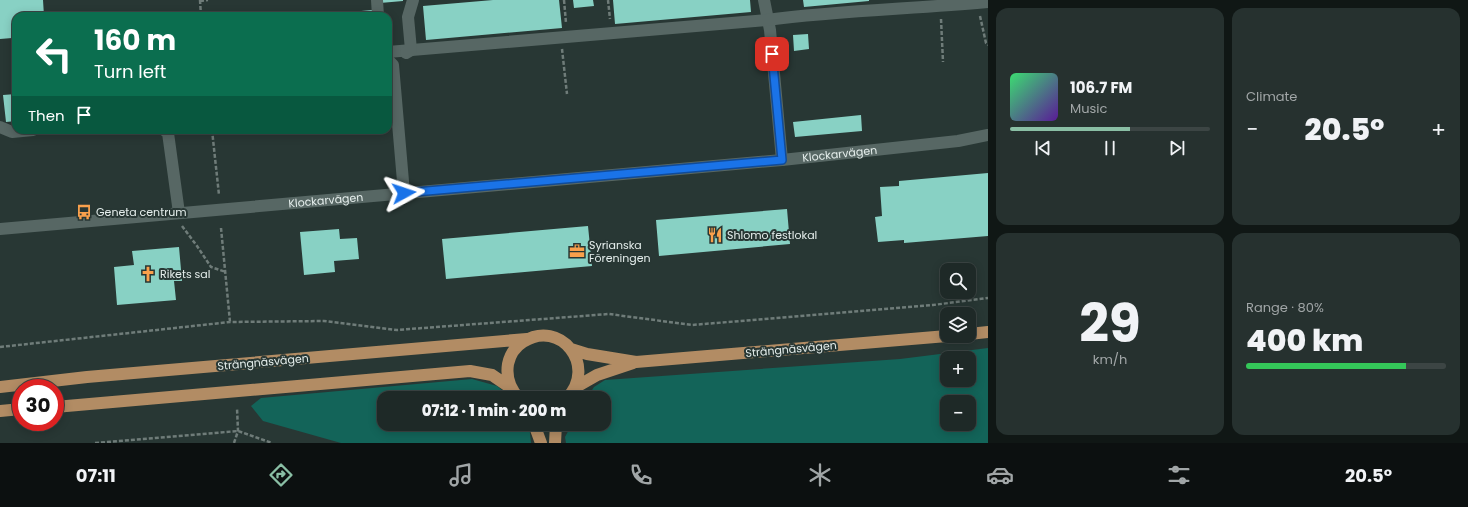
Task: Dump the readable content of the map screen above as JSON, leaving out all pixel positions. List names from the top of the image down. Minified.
{"streets":{"main road":["Strängnäsvägen"],"street":["Klockarvägen"]},"places":{"bus stop":["Geneta centrum"],"restaurant":["Shlomo festlokal"],"office":["Syrianska Föreningen"],"church":["Rikets sal"]},"page":{"tile":["Climate",["29","km/h"],["Range · 80%","400 km"]],"turn":["160 m","Turn left"],"song":["106.7 FM","Music"],"then":"Then","heat":["−","20.5°","+"],"map_buttons":["+","−"],"limit":"30","trip":"07:12 · 1 min · 200 m","tabs":["07:11","20.5°"]}}
